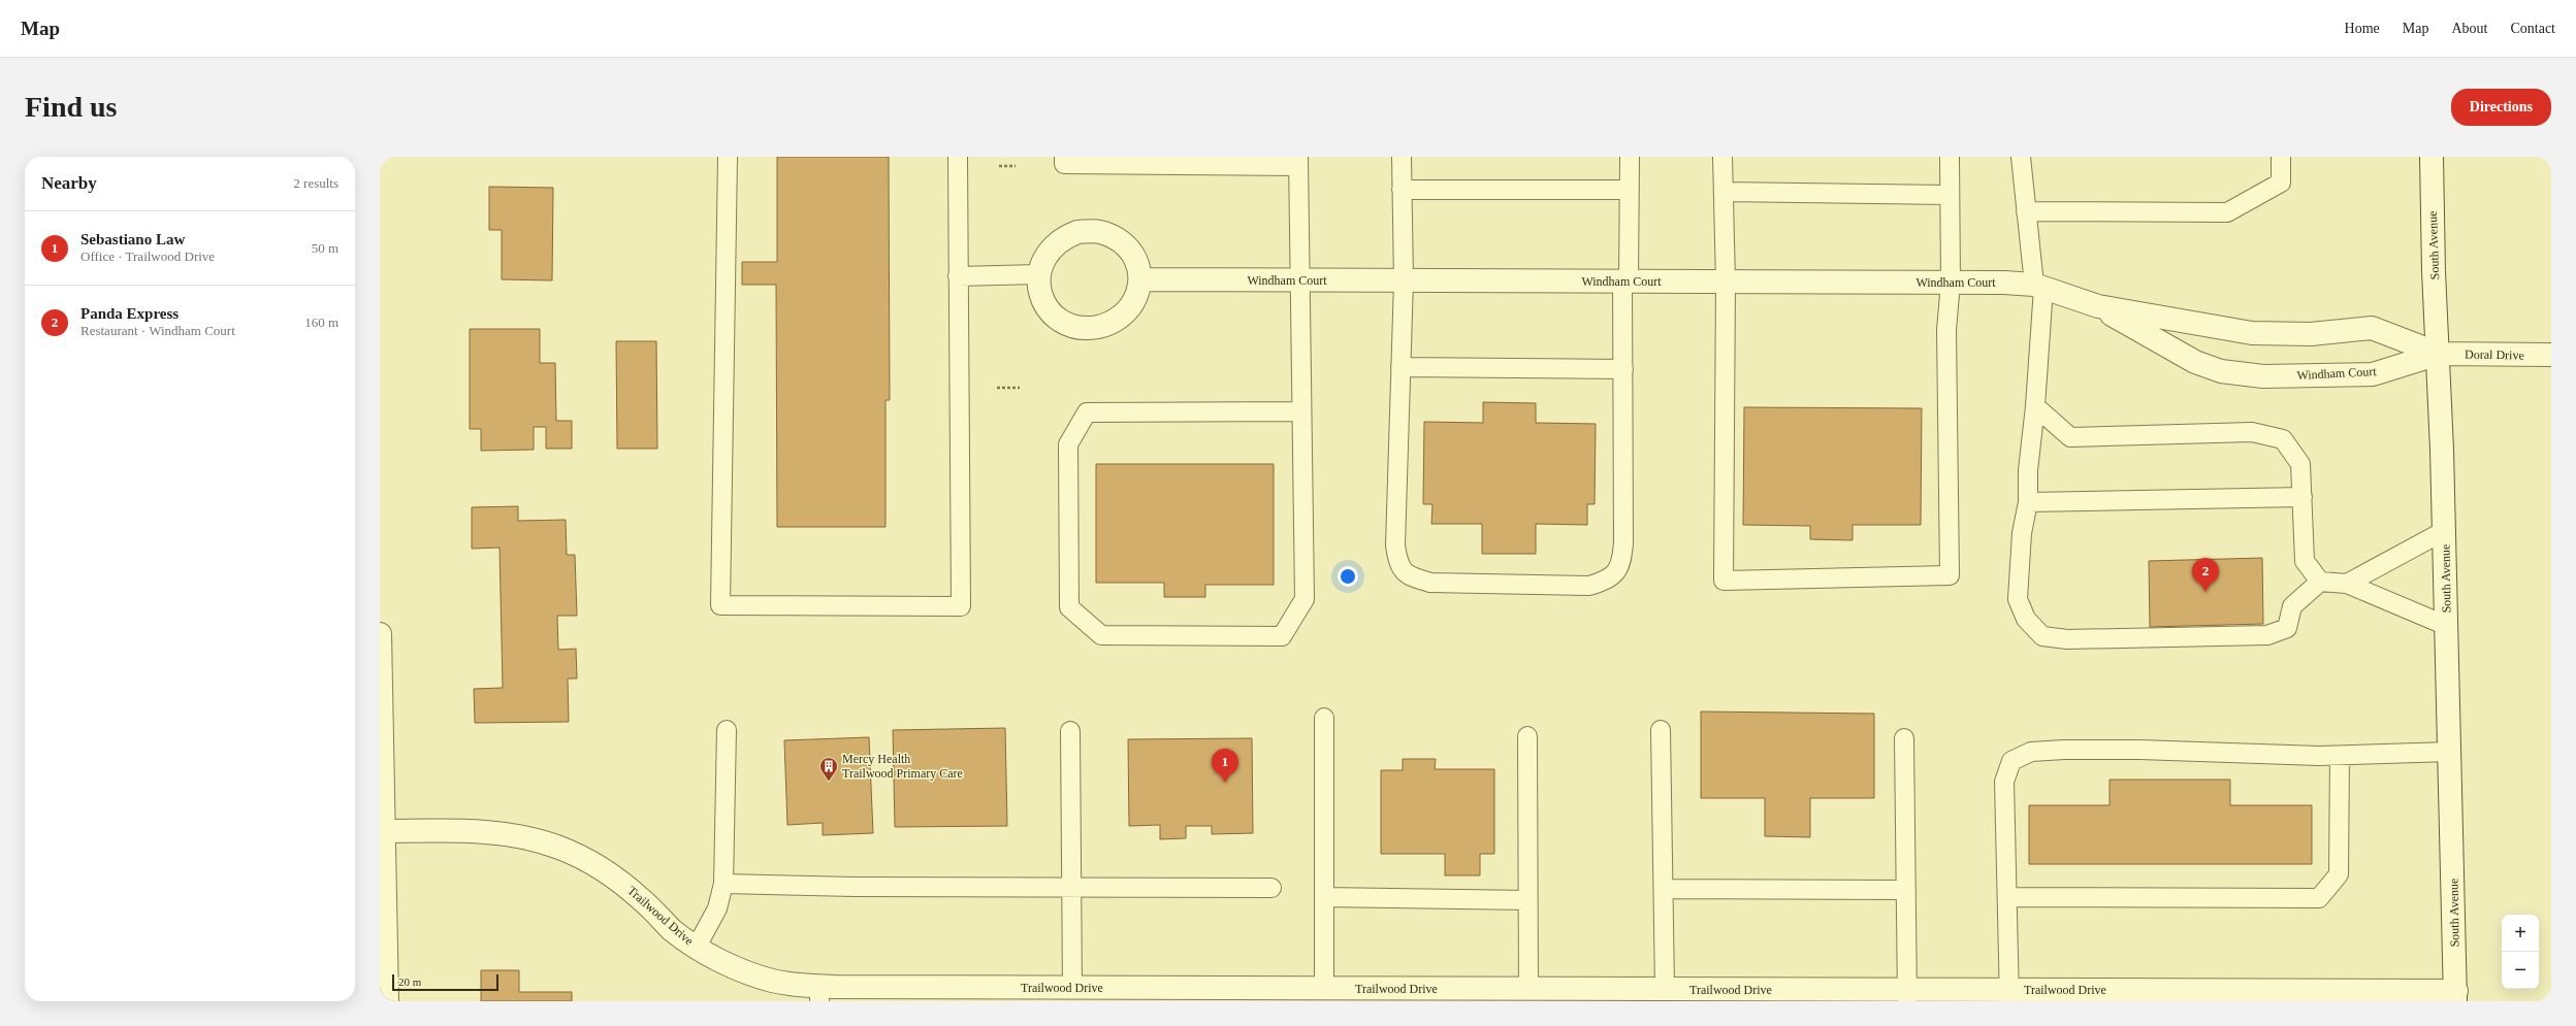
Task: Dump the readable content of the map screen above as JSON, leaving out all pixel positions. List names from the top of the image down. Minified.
{"streets":{"street":["South Avenue","Windham Court","Doral Drive","Trailwood Drive"]},"crossings":[["South Avenue","Windham Court"],["South Avenue","Doral Drive"],["South Avenue","Trailwood Drive"],["Windham Court","Doral Drive"]],"places":{"building":["Mercy Health Trailwood Primary Care"]},"scale_bar":"20 m","page":{"header":"Map","nav":["Home","Map","About","Contact"],"buttons":"Directions","title":"Find us","heading":["Nearby","2 results"],"list":[{"mark":"1","name":"Sebastiano Law","note":"Office · Trailwood Drive","value":"50 m"},{"mark":"2","name":"Panda Express","note":"Restaurant · Windham Court","value":"160 m"}],"pins":["2","1"],"map_buttons":["+","−"],"scale":"20 m"}}
